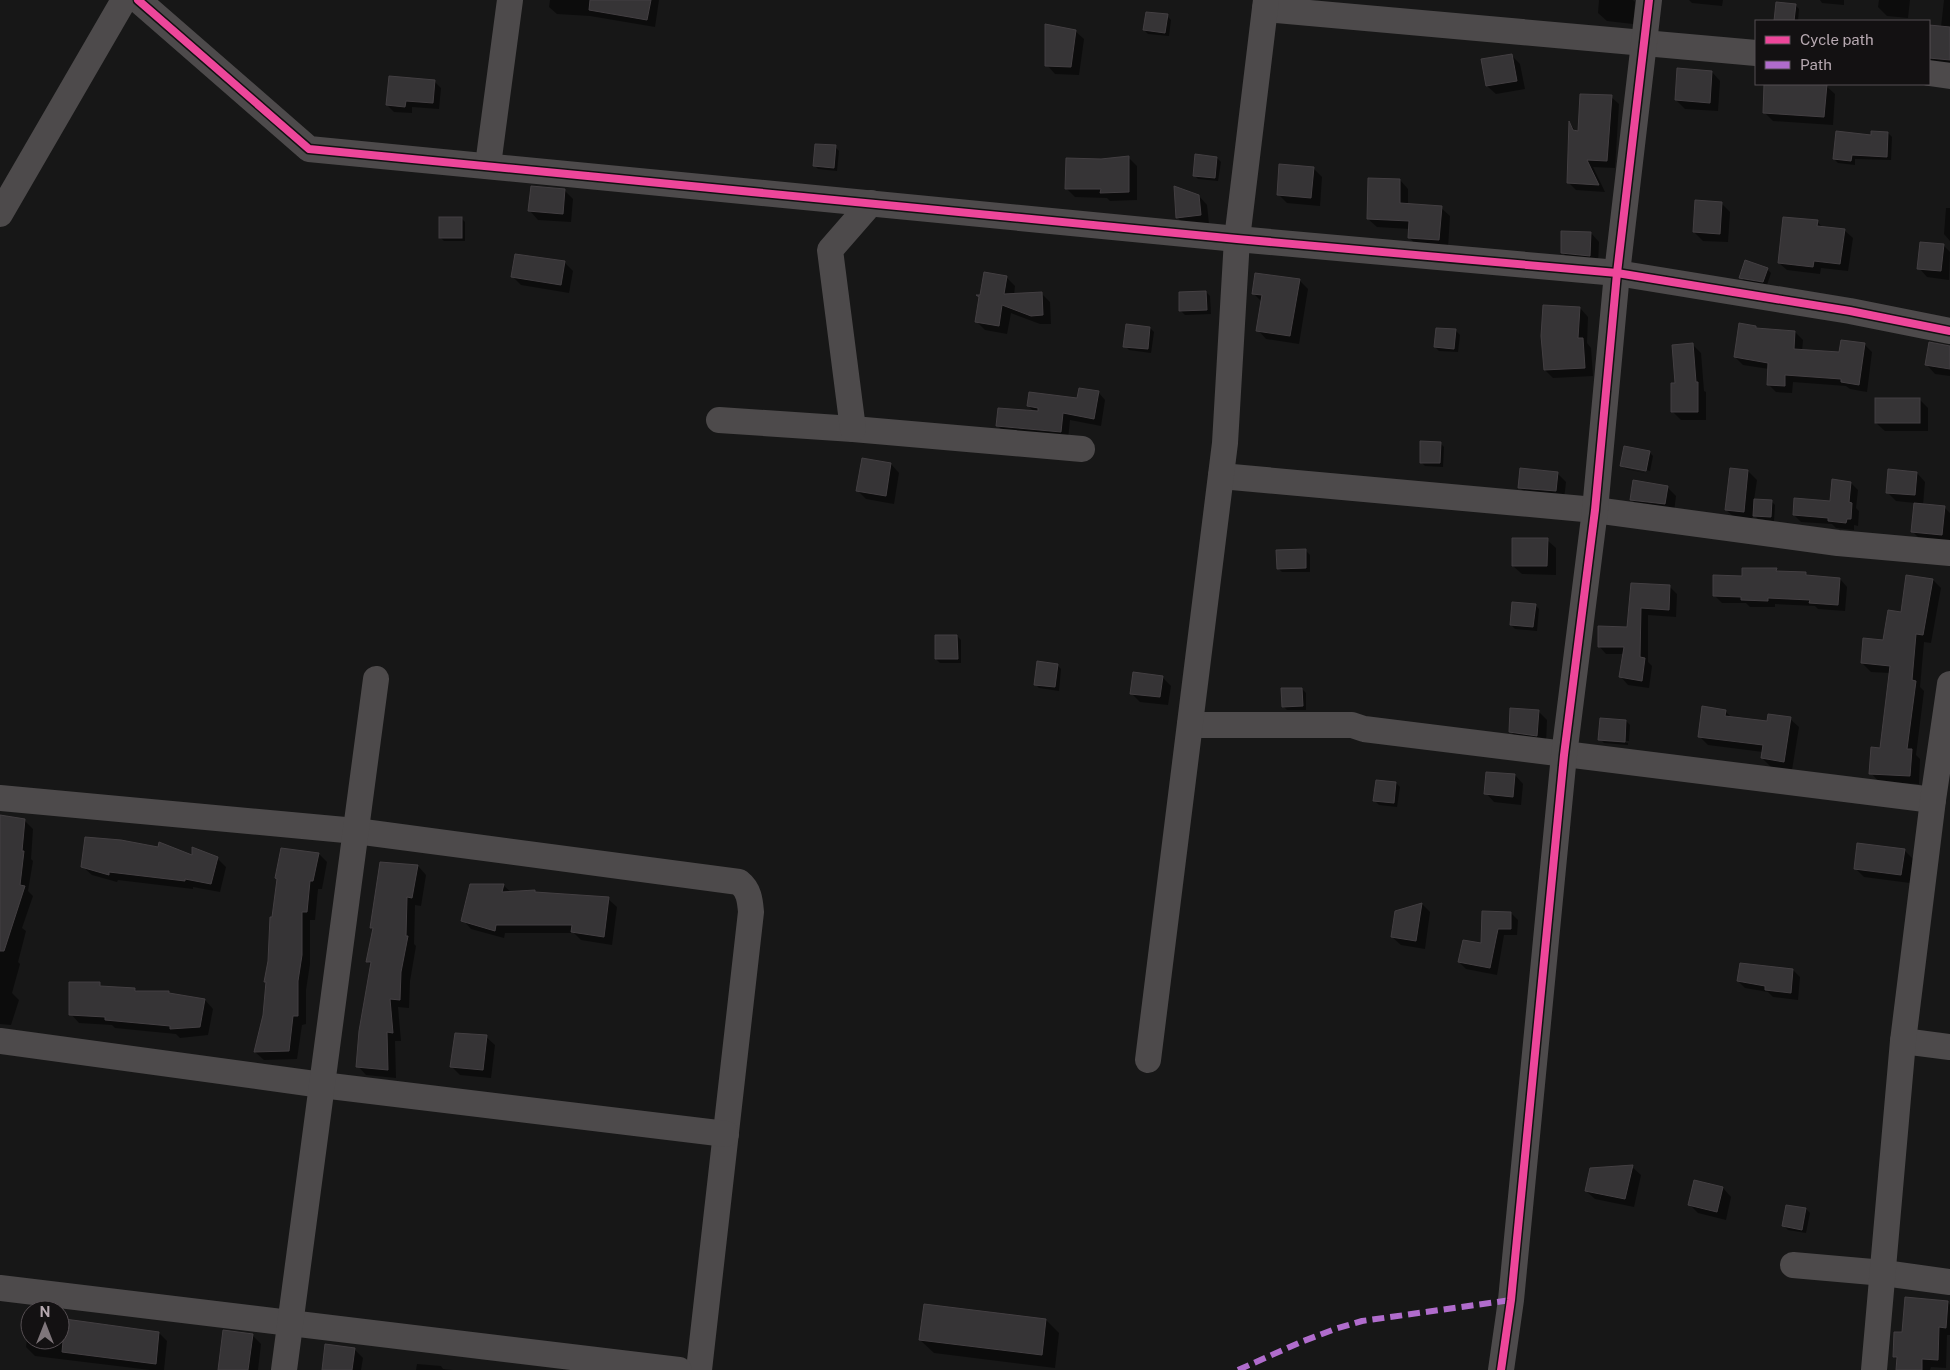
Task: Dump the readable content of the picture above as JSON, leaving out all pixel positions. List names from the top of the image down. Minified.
{"legend":["Cycle path","Path"],"north":"top"}
